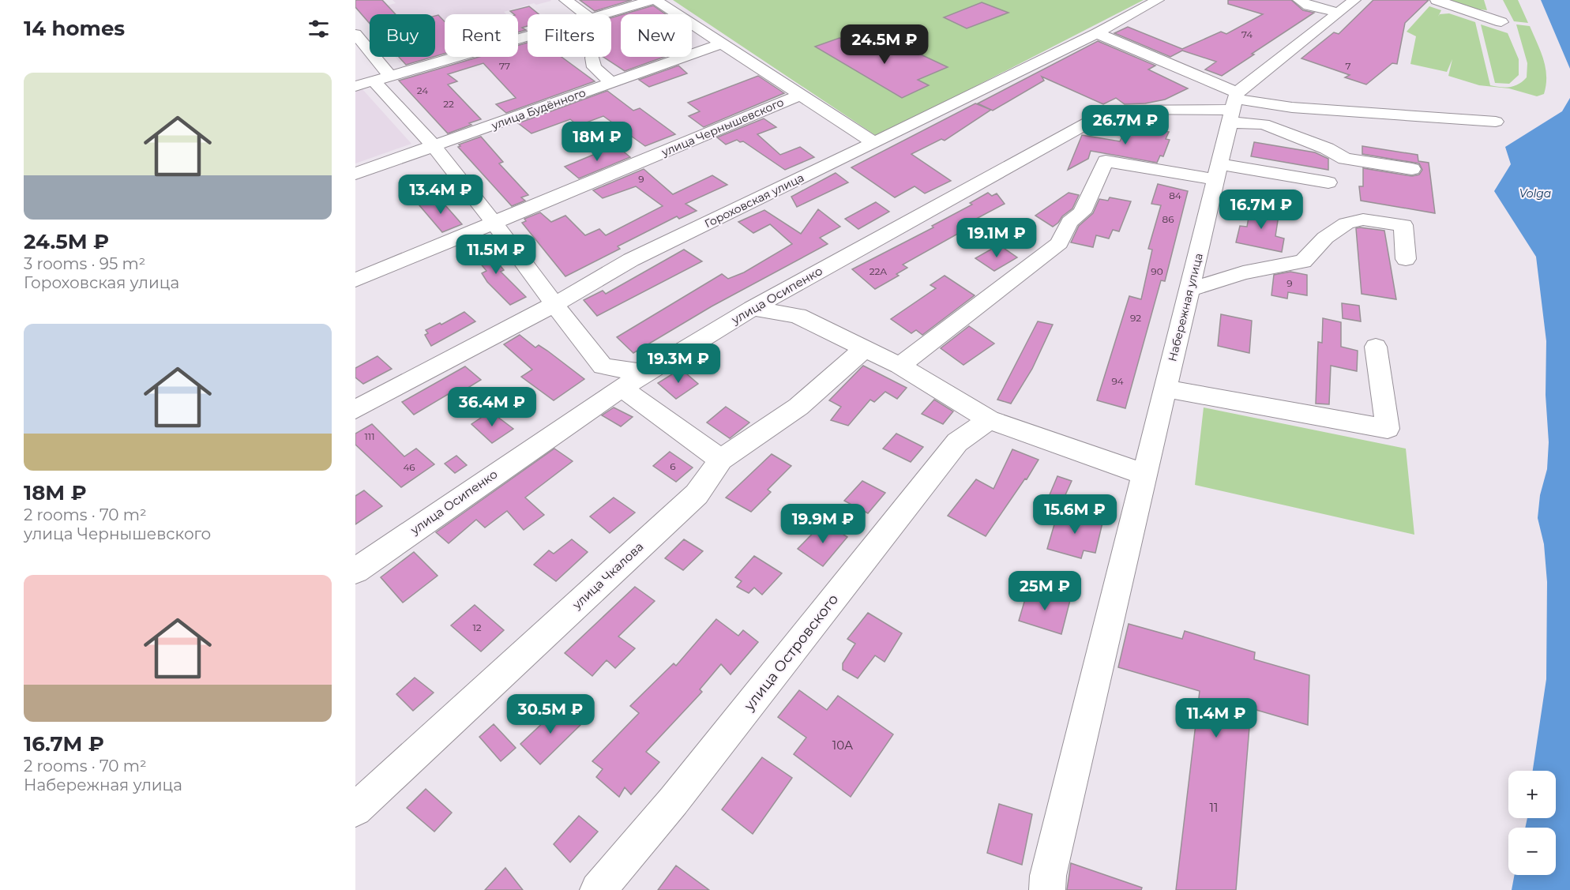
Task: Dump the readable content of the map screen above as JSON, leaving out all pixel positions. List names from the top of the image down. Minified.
{"streets":{"street":["улица Будённого","улица Чернышевского","Гороховская улица","улица Осипенко","Набережная улица","улица Чкалова","улица Островского"]},"crossings":[["улица Осипенко","Набережная улица"]],"water":["Volga"],"house_numbers":["74","77","7","24","22","9","84","86","22А","90","9","92","94","111","6","46","12","10А","11"],"page":{"heading":"14 homes","chip":["Buy","Rent","Filters","New"],"price":["24.5M ₽","26.7M ₽","18M ₽","13.4M ₽","16.7M ₽","19.1M ₽","11.5M ₽","19.3M ₽","36.4M ₽","15.6M ₽","19.9M ₽","25M ₽","30.5M ₽","11.4M ₽"],"list":[{"name":"24.5M ₽","note":"3 rooms · 95 m² · Гороховская улица"},{"name":"18M ₽","note":"2 rooms · 70 m² · улица Чернышевского"},{"name":"16.7M ₽","note":"2 rooms · 70 m² · Набережная улица"}],"map_buttons":["+","−"]}}
